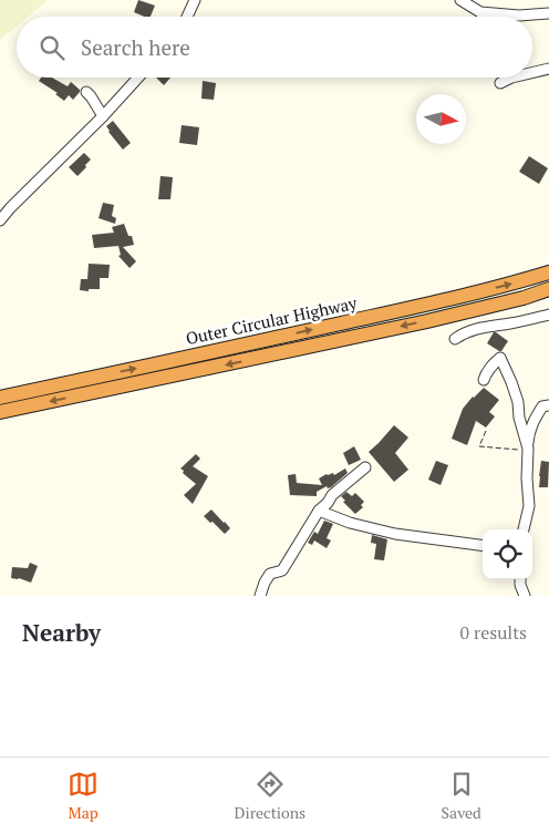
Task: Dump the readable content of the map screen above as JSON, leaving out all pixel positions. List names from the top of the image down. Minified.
{"streets":{"highway":["Outer Circular Highway"]},"north":"right","page":{"search":"Search here","heading":["Nearby","0 results"],"nav":["Map","Directions","Saved"]}}
